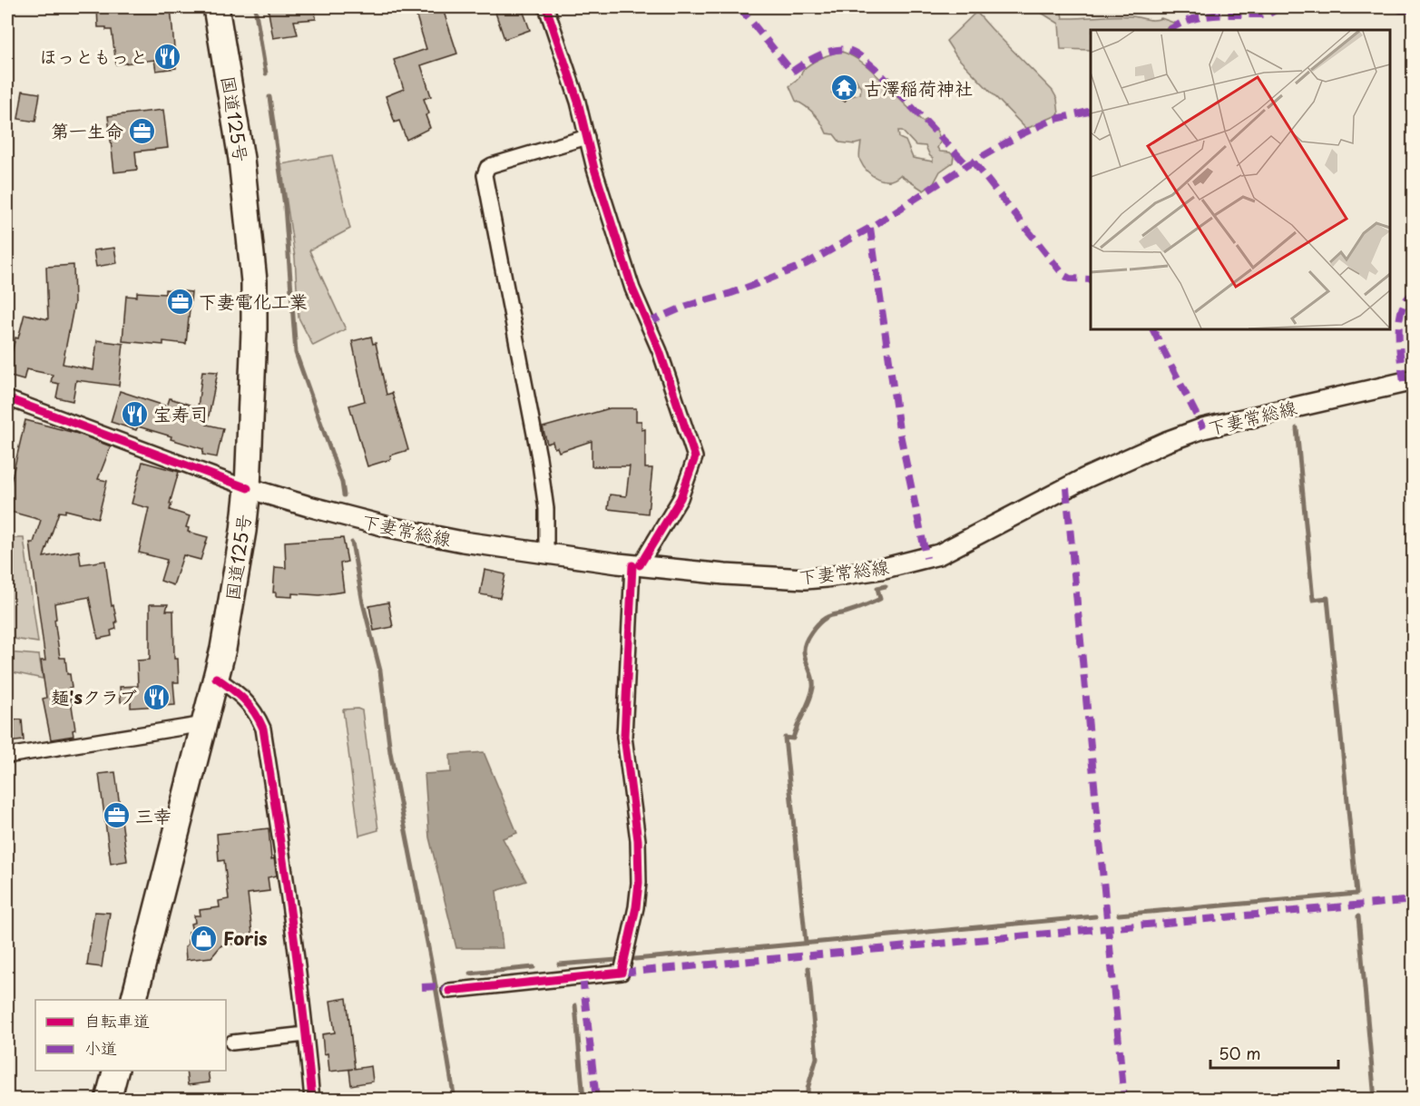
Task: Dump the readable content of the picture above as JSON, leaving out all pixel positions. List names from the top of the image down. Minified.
{"streets":{"highway":["国道125号"],"main road":["下妻常総線"]},"crossings":[["国道125号","下妻常総線"]],"places":{"restaurant":["ほっともっと","宝寿司","麺'sクラブ"],"temple":["古澤稲荷神社"],"office":["第一生命","下妻電化工業","三幸"],"shop":["Foris"]},"legend":["自転車道","小道"],"scale_bar":"50 m"}
